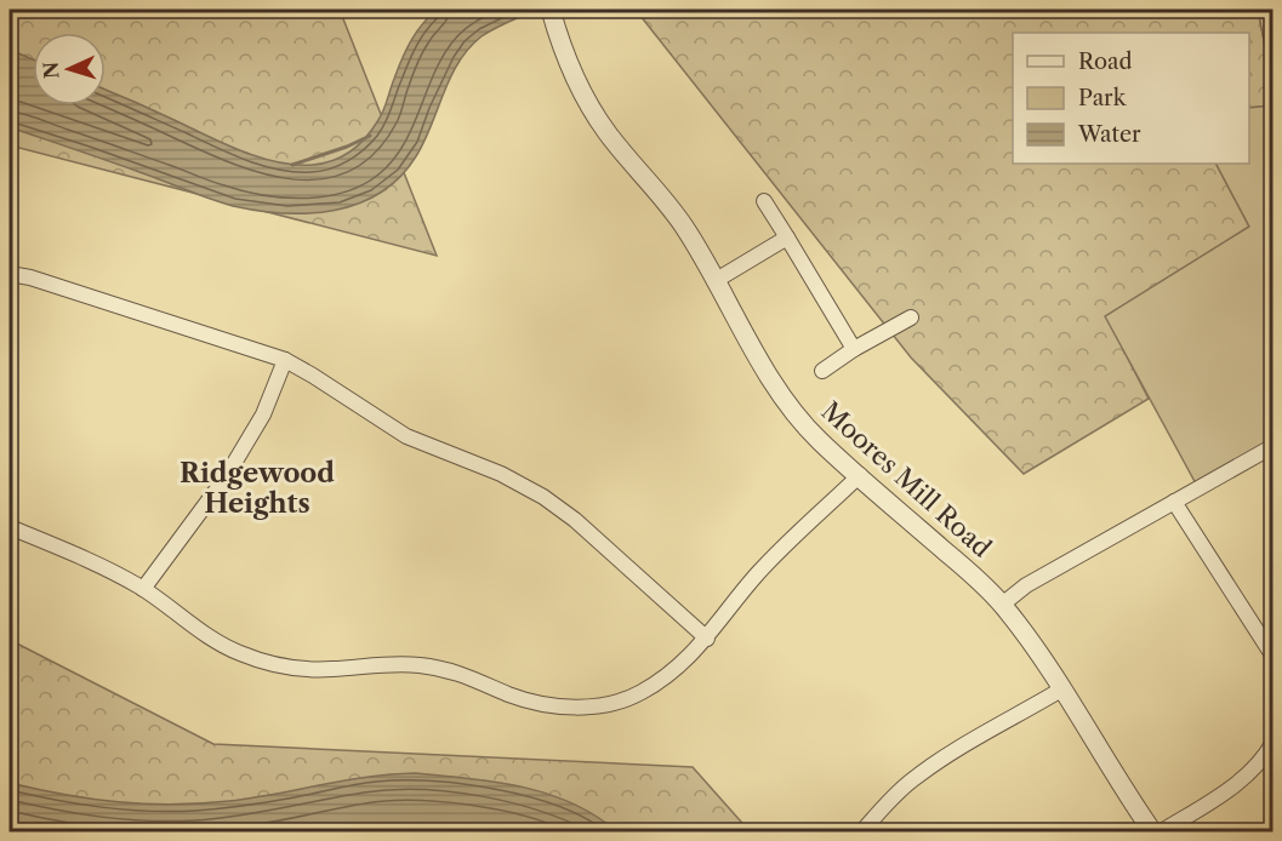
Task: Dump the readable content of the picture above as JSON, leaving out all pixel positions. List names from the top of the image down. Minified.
{"streets":{"street":["Moores Mill Road"]},"districts":["Ridgewood Heights"],"legend":["Road","Park","Water"],"north":"left"}
